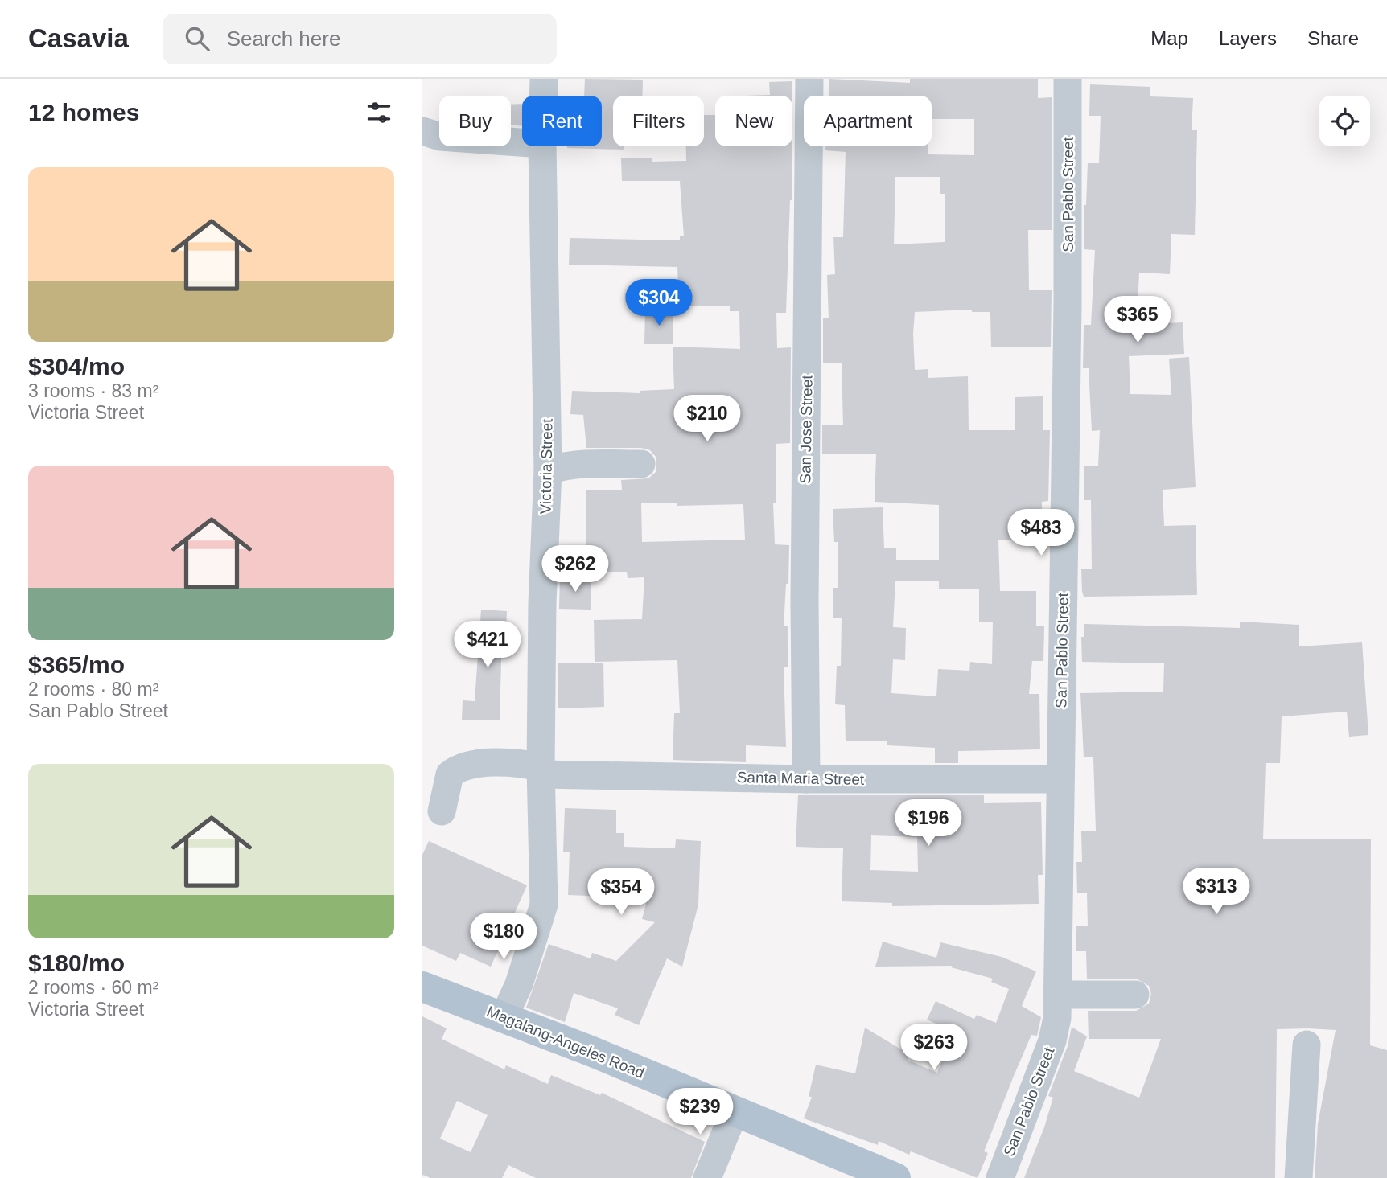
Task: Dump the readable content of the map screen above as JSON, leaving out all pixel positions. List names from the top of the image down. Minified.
{"streets":{"main road":["Magalang-Angeles Road"],"street":["San Pablo Street","San Jose Street","Victoria Street","Santa Maria Street"]},"crossings":[["San Pablo Street","Santa Maria Street"],["San Jose Street","Santa Maria Street"],["Victoria Street","Santa Maria Street"],["Victoria Street","Magalang-Angeles Road"]],"page":{"header":"Casavia","search":"Search here","nav":["Map","Layers","Share"],"heading":"12 homes","chip":["Buy","Rent","Filters","New","Apartment"],"list":[{"name":"$304/mo","note":"3 rooms · 83 m² · Victoria Street"},{"name":"$365/mo","note":"2 rooms · 80 m² · San Pablo Street"},{"name":"$180/mo","note":"2 rooms · 60 m² · Victoria Street"}],"price":["$304","$365","$210","$483","$262","$421","$196","$313","$354","$180","$263","$239"]}}
